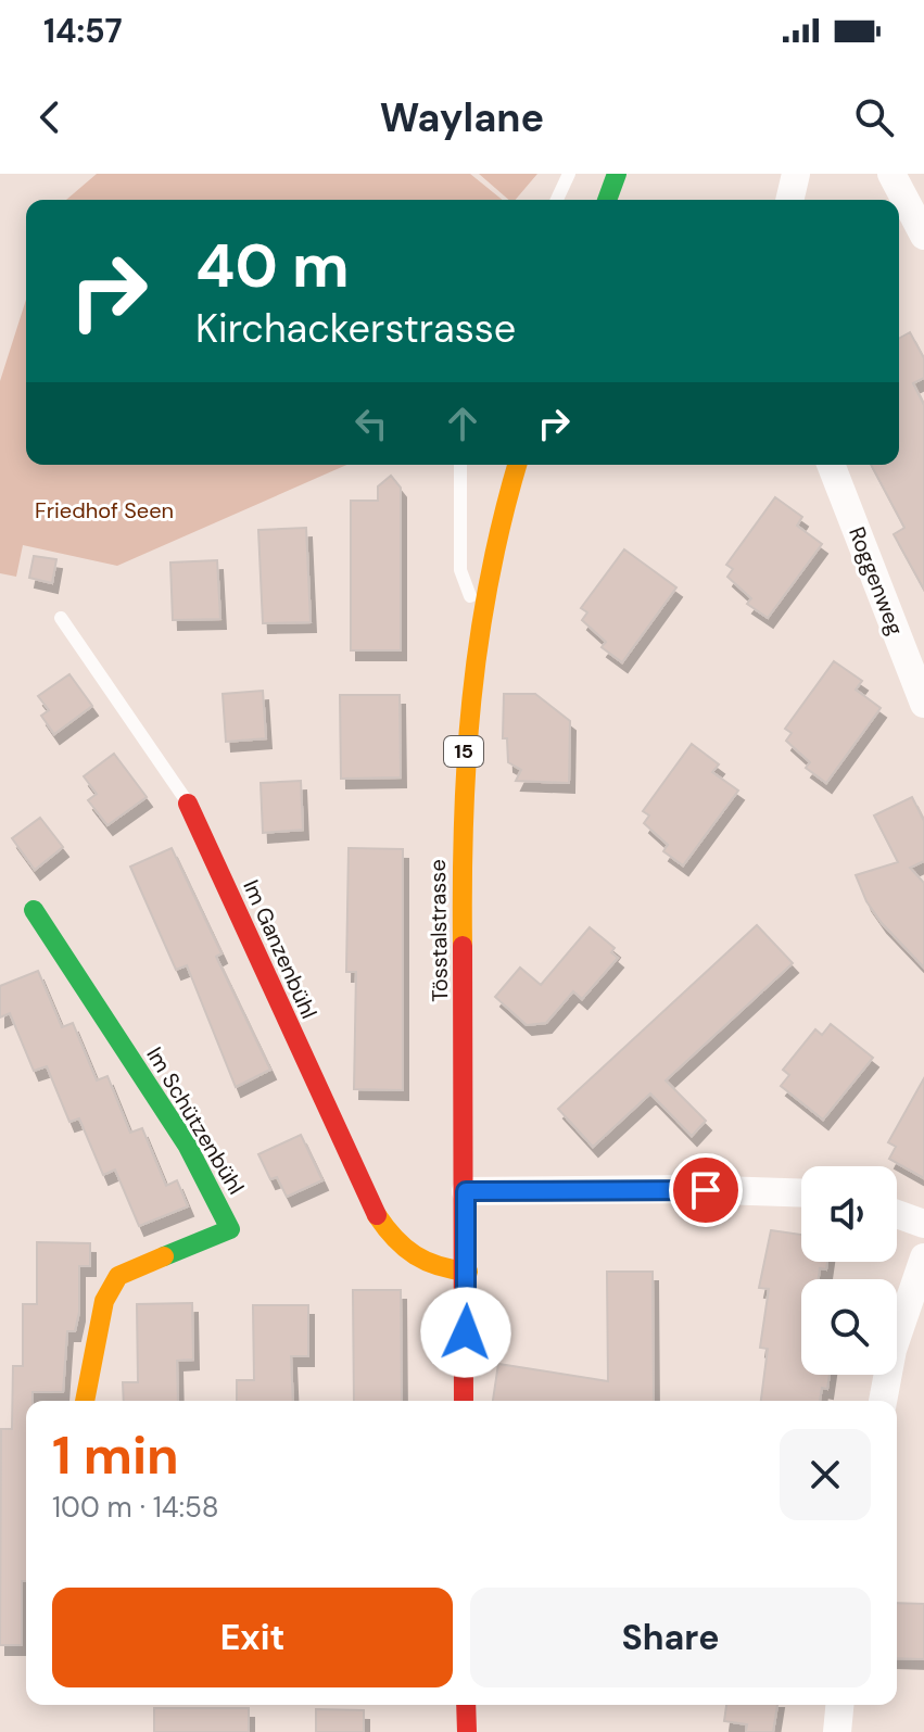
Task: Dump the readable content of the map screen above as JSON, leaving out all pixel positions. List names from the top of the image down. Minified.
{"streets":{"street":["Roggenweg","15","Tösstalstrasse","Im Ganzenbühl","Im Schützenbühl"]},"crossings":[["Tösstalstrasse","Im Ganzenbühl"]],"parks":["Friedhof Seen"],"page":{"status":"14:57","header":"Waylane","turn":["40 m","Kirchackerstrasse"],"heading":["1 min","100 m · 14:58"],"buttons":["Exit","Share"]}}
